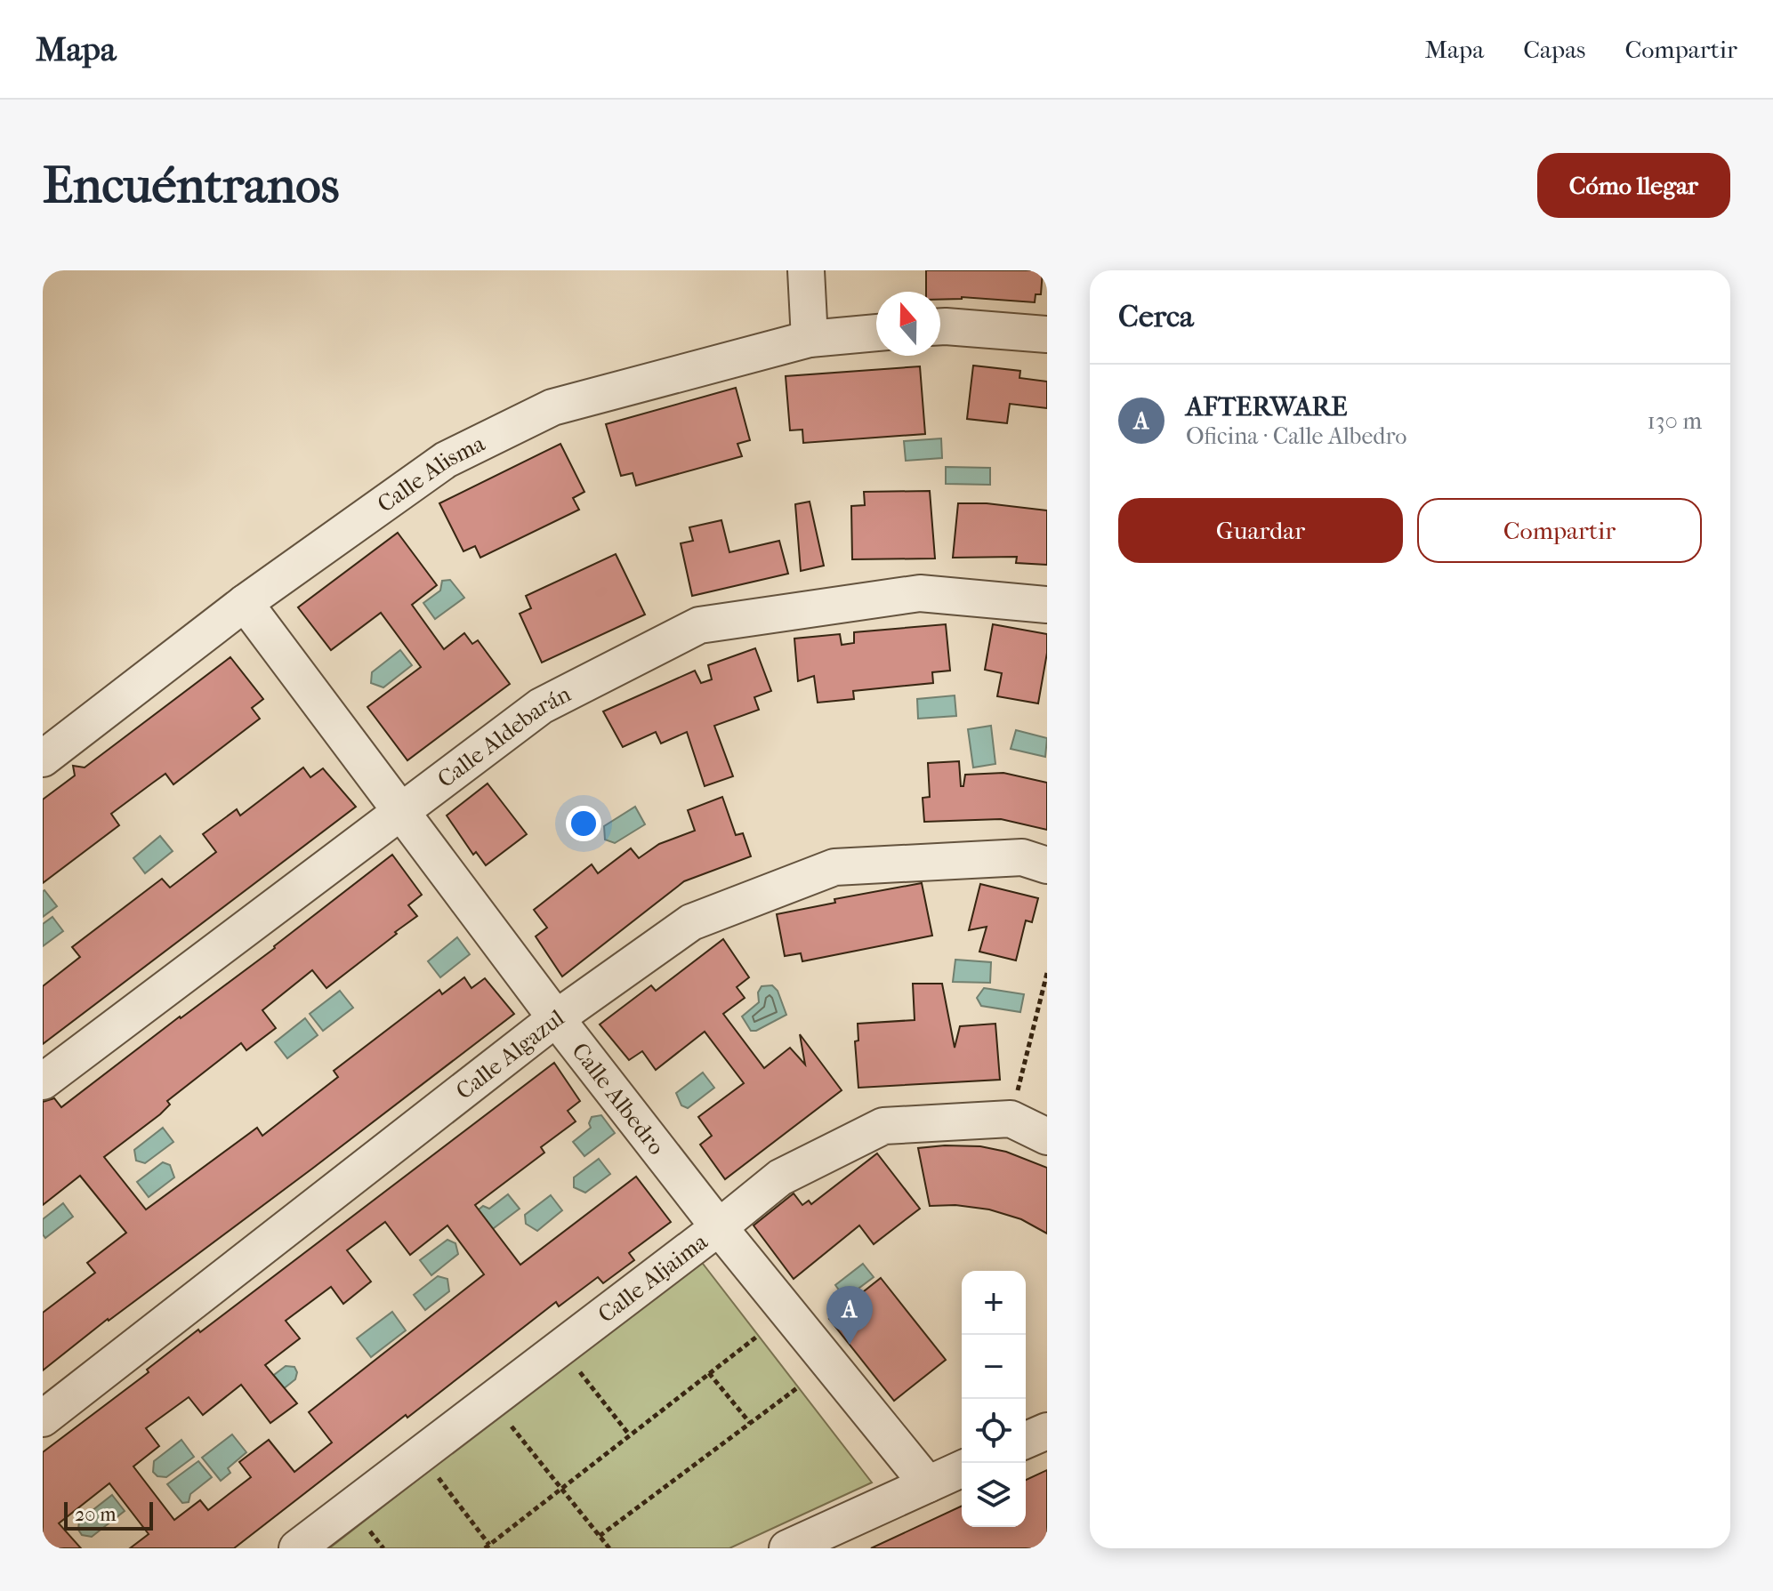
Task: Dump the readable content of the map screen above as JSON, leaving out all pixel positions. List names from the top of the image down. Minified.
{"streets":{"street":["Calle Alisma","Calle Aldebarán","Calle Algazul","Calle Albedro","Calle Aljaima"]},"crossings":[["Calle Alisma","Calle Albedro"],["Calle Aldebarán","Calle Albedro"],["Calle Algazul","Calle Albedro"],["Calle Albedro","Calle Aljaima"]],"scale_bar":"20 m","north":"top","page":{"header":"Mapa","nav":["Mapa","Capas","Compartir"],"buttons":["Cómo llegar",["Guardar","Compartir"]],"title":"Encuéntranos","heading":"Cerca","list":[{"mark":"A","name":"AFTERWARE","note":"Oficina · Calle Albedro","value":"130 m"}],"map_buttons":["+","−"],"pins":"A","scale":"20 m"}}
